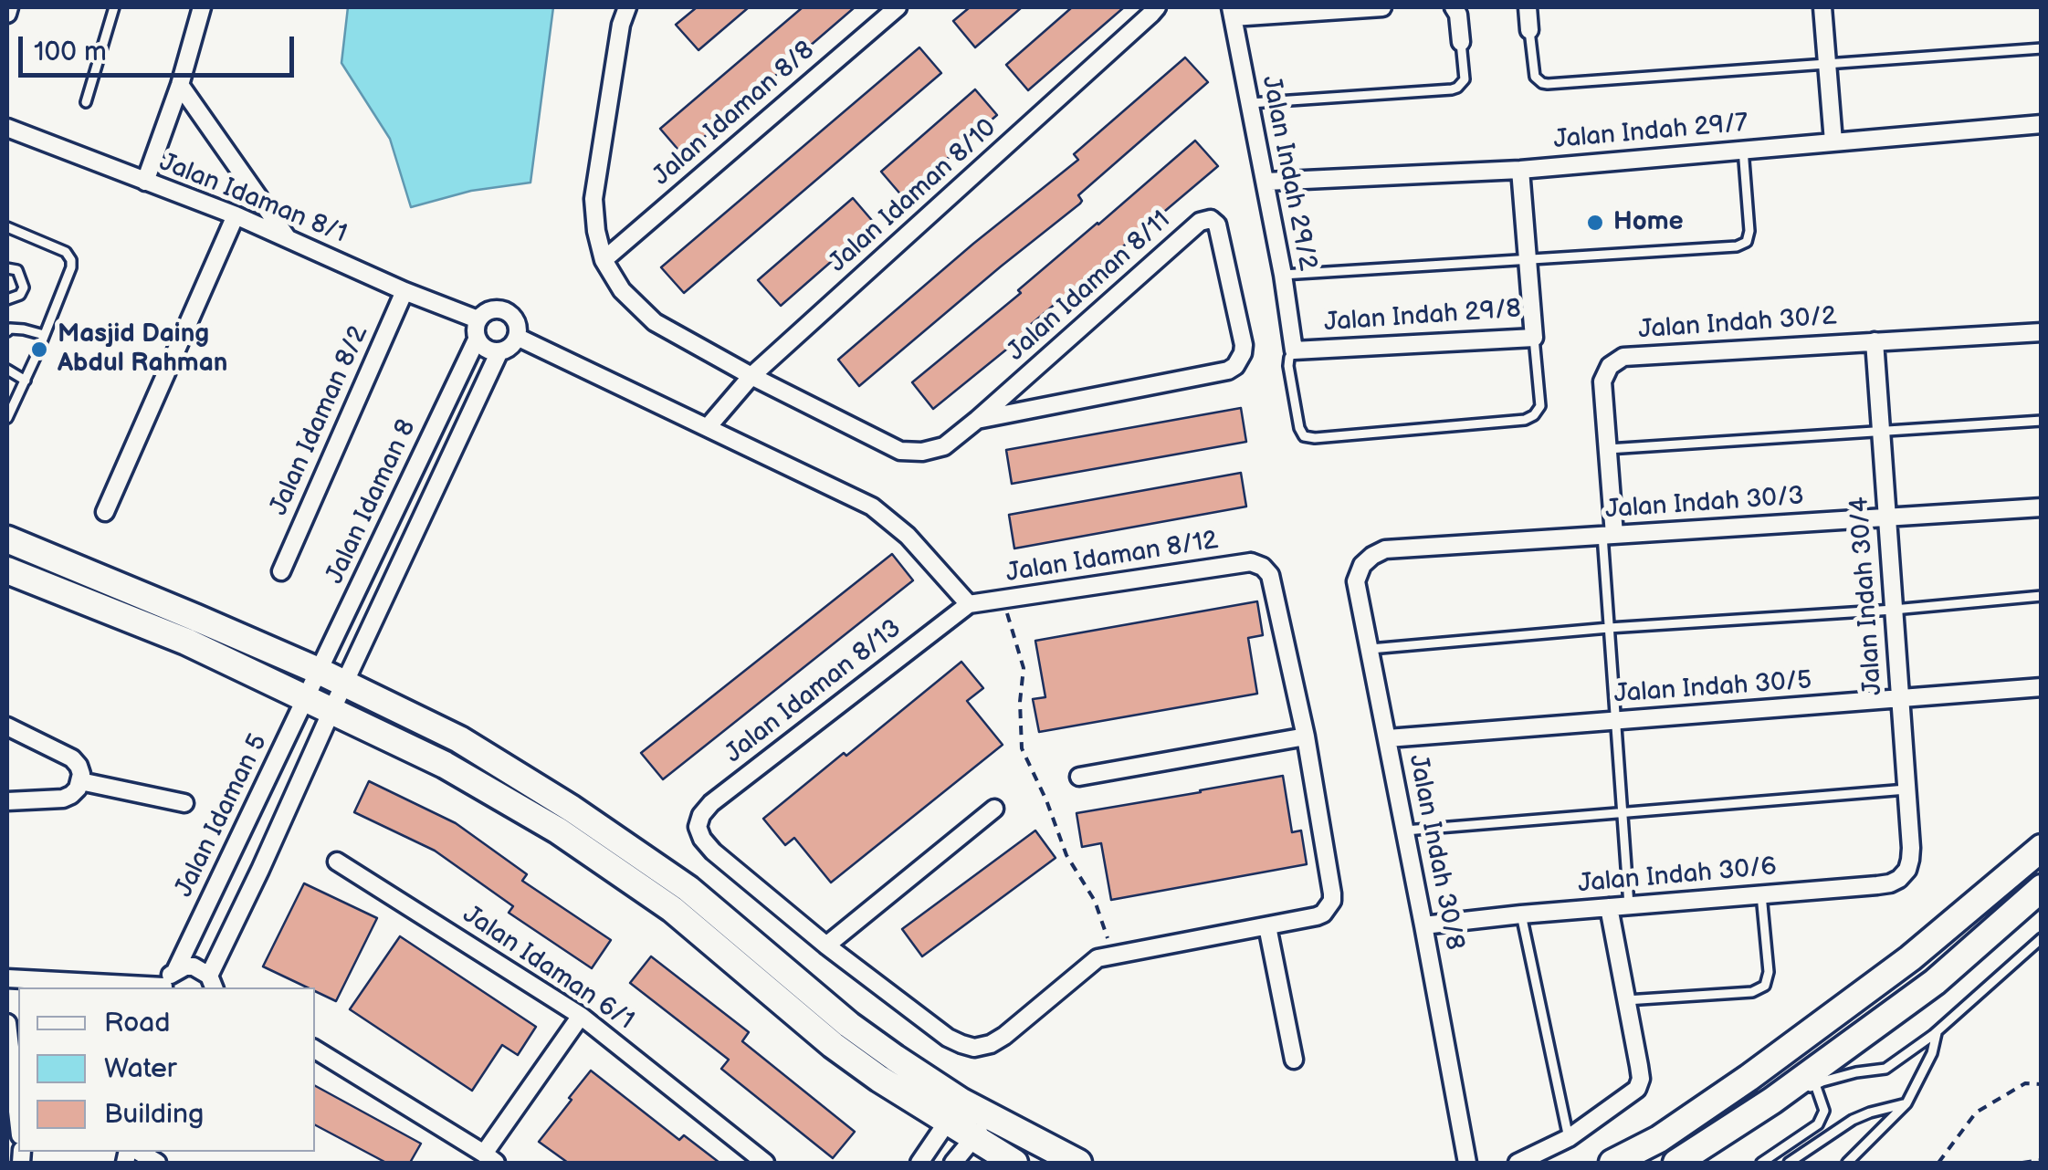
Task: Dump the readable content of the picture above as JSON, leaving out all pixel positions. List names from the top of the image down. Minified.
{"streets":{"street":["Jalan Idaman 8/8","Jalan Indah 29/7","Jalan Indah 29/2","Jalan Idaman 8/10","Jalan Idaman 8/1","Jalan Idaman 8/11","Jalan Indah 29/8","Jalan Indah 30/2","Jalan Idaman 8/2","Jalan Idaman 8","Jalan Indah 30/3","Jalan Idaman 8/12","Jalan Indah 30/4","Jalan Indah 30/5","Jalan Idaman 8/13","Jalan Idaman 5","Jalan Indah 30/8","Jalan Indah 30/6","Jalan Idaman 6/1"]},"crossings":[["Jalan Indah 29/7","Jalan Indah 29/2"],["Jalan Indah 29/7","Jalan Indah 29/8"],["Jalan Indah 29/2","Jalan Indah 29/8"],["Jalan Idaman 8/10","Jalan Idaman 8/11"],["Jalan Idaman 8/1","Jalan Idaman 8/2"],["Jalan Idaman 8/1","Jalan Idaman 8"],["Jalan Indah 30/2","Jalan Indah 30/3"],["Jalan Indah 30/2","Jalan Indah 30/4"],["Jalan Idaman 8","Jalan Idaman 5"],["Jalan Indah 30/3","Jalan Indah 30/4"],["Jalan Indah 30/3","Jalan Indah 30/8"],["Jalan Idaman 8/12","Jalan Idaman 8/13"],["Jalan Indah 30/4","Jalan Indah 30/5"],["Jalan Indah 30/4","Jalan Indah 30/6"],["Jalan Indah 30/5","Jalan Indah 30/8"],["Jalan Indah 30/8","Jalan Indah 30/6"]],"places":["Home","Masjid Daing Abdul Rahman"],"legend":["Road","Water","Building"],"scale_bar":"100 m"}
